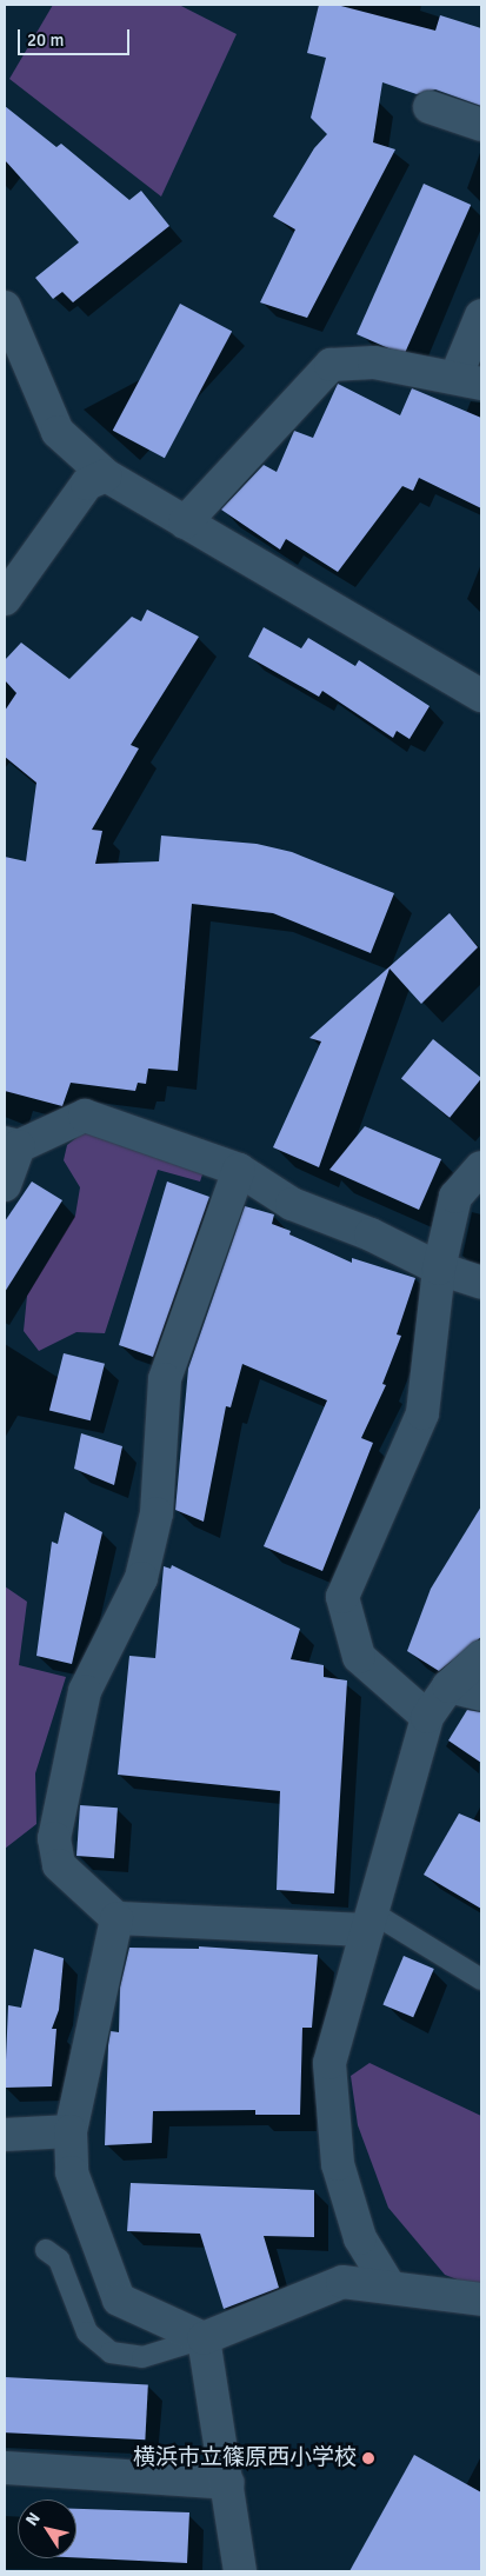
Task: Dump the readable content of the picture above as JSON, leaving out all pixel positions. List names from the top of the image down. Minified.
{"places":["横浜市立篠原西小学校"],"scale_bar":"20 m","north":"top left"}
